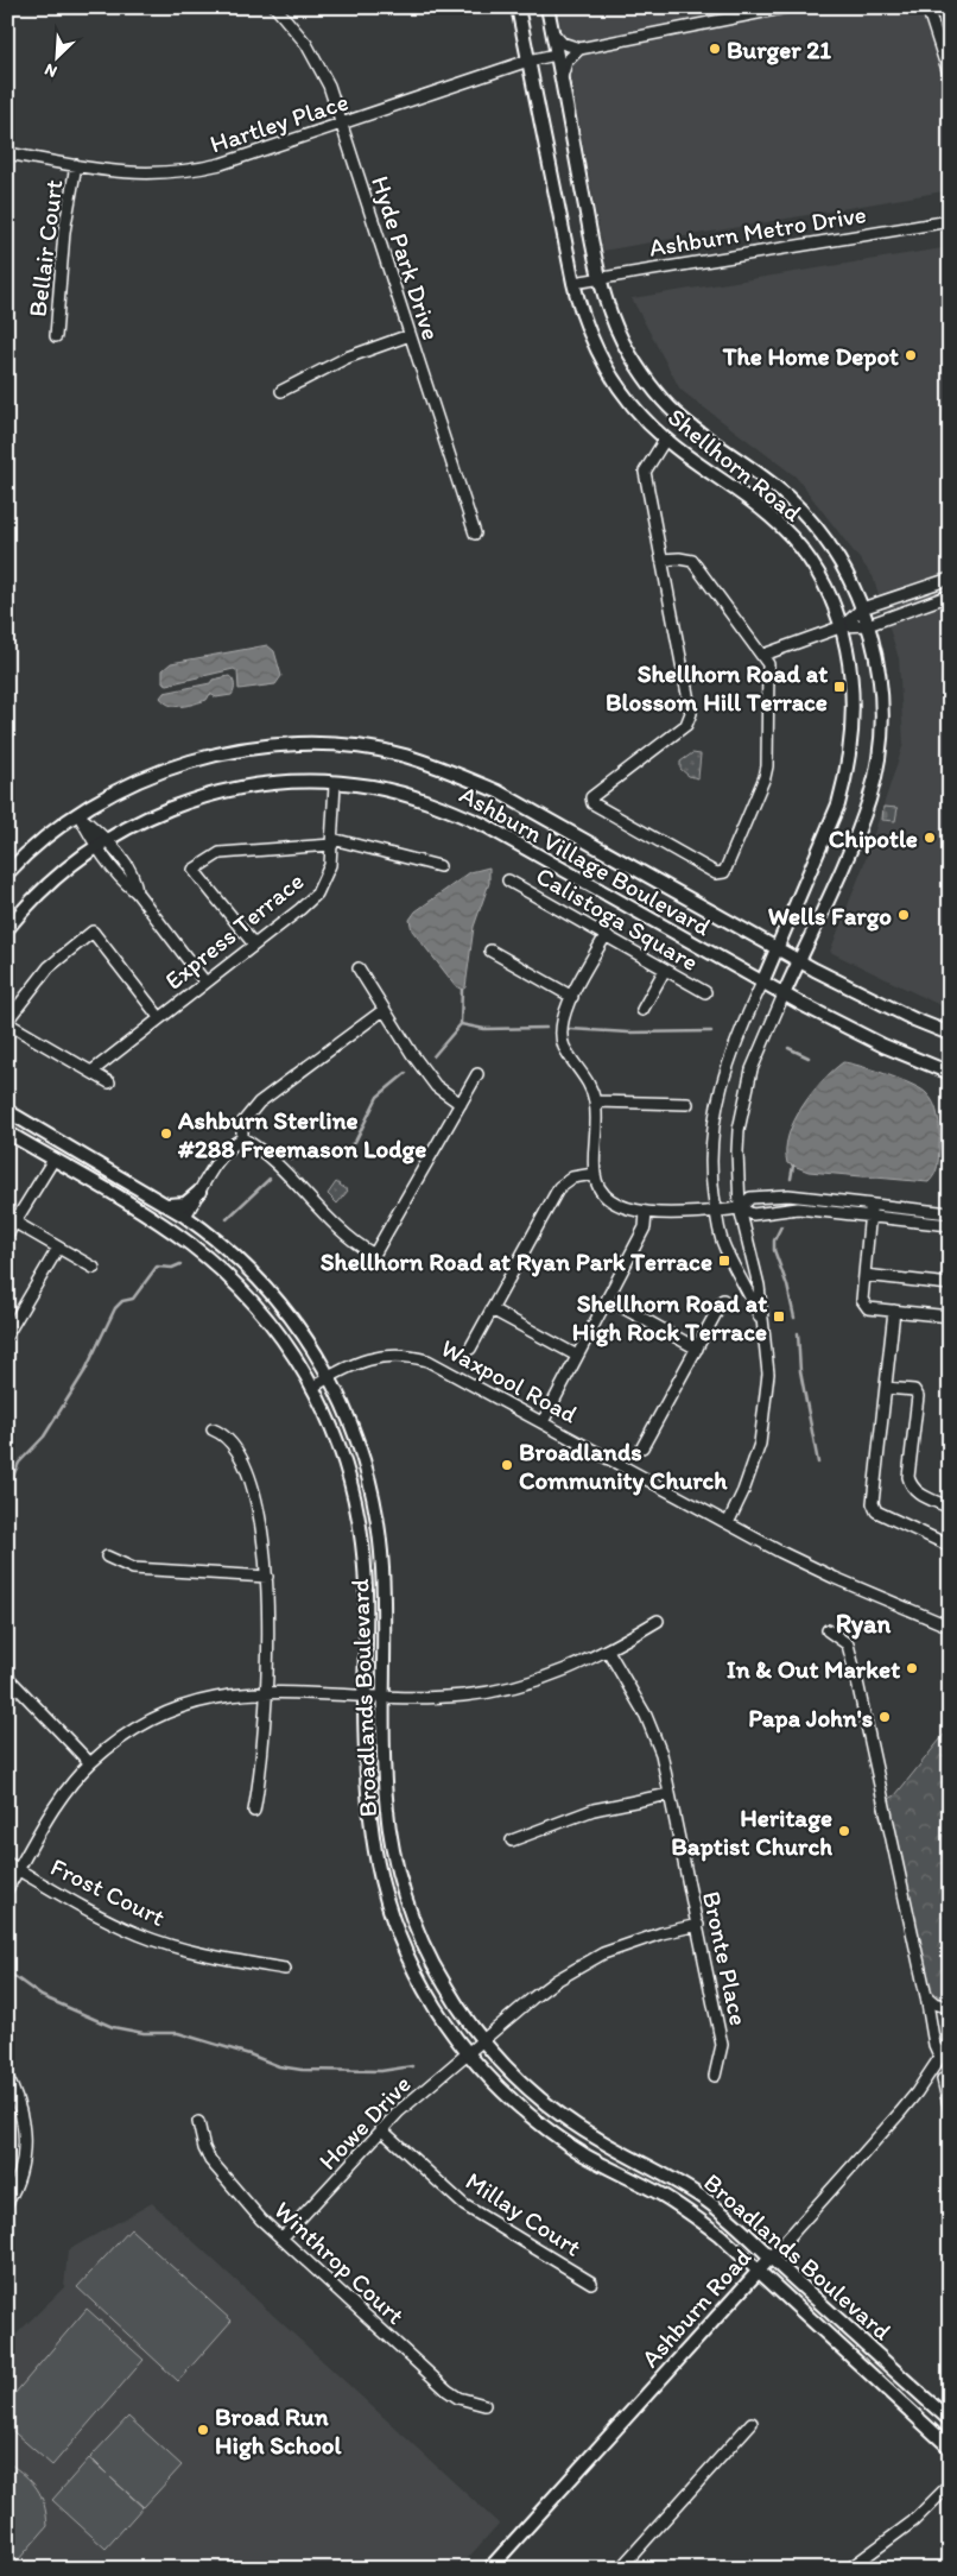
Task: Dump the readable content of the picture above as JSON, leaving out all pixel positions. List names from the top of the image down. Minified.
{"streets":{"main road":["Shellhorn Road","Ashburn Village Boulevard","Broadlands Boulevard","Ashburn Road"],"street":["Hartley Place","Ashburn Metro Drive","Bellair Court","Hyde Park Drive","Calistoga Square","Express Terrace","Waxpool Road","Frost Court","Bronte Place","Howe Drive","Millay Court","Winthrop Court"]},"crossings":[["Hartley Place","Bellair Court"],["Hartley Place","Hyde Park Drive"],["Hartley Place","Shellhorn Road"],["Ashburn Metro Drive","Shellhorn Road"],["Shellhorn Road","Ashburn Village Boulevard"],["Shellhorn Road","Waxpool Road"],["Ashburn Village Boulevard","Express Terrace"],["Waxpool Road","Broadlands Boulevard"],["Broadlands Boulevard","Howe Drive"],["Broadlands Boulevard","Ashburn Road"],["Bronte Place","Howe Drive"],["Howe Drive","Millay Court"],["Howe Drive","Winthrop Court"]],"districts":["Ryan"],"places":{"other":["Burger 21","The Home Depot","Chipotle","Wells Fargo","Ashburn Sterline #288 Freemason Lodge","Broadlands Community Church","In & Out Market","Papa John's","Heritage Baptist Church","Broad Run High School"],"transit":["Shellhorn Road at Blossom Hill Terrace","Shellhorn Road at Ryan Park Terrace","Shellhorn Road at High Rock Terrace"]},"north":"bottom left"}
